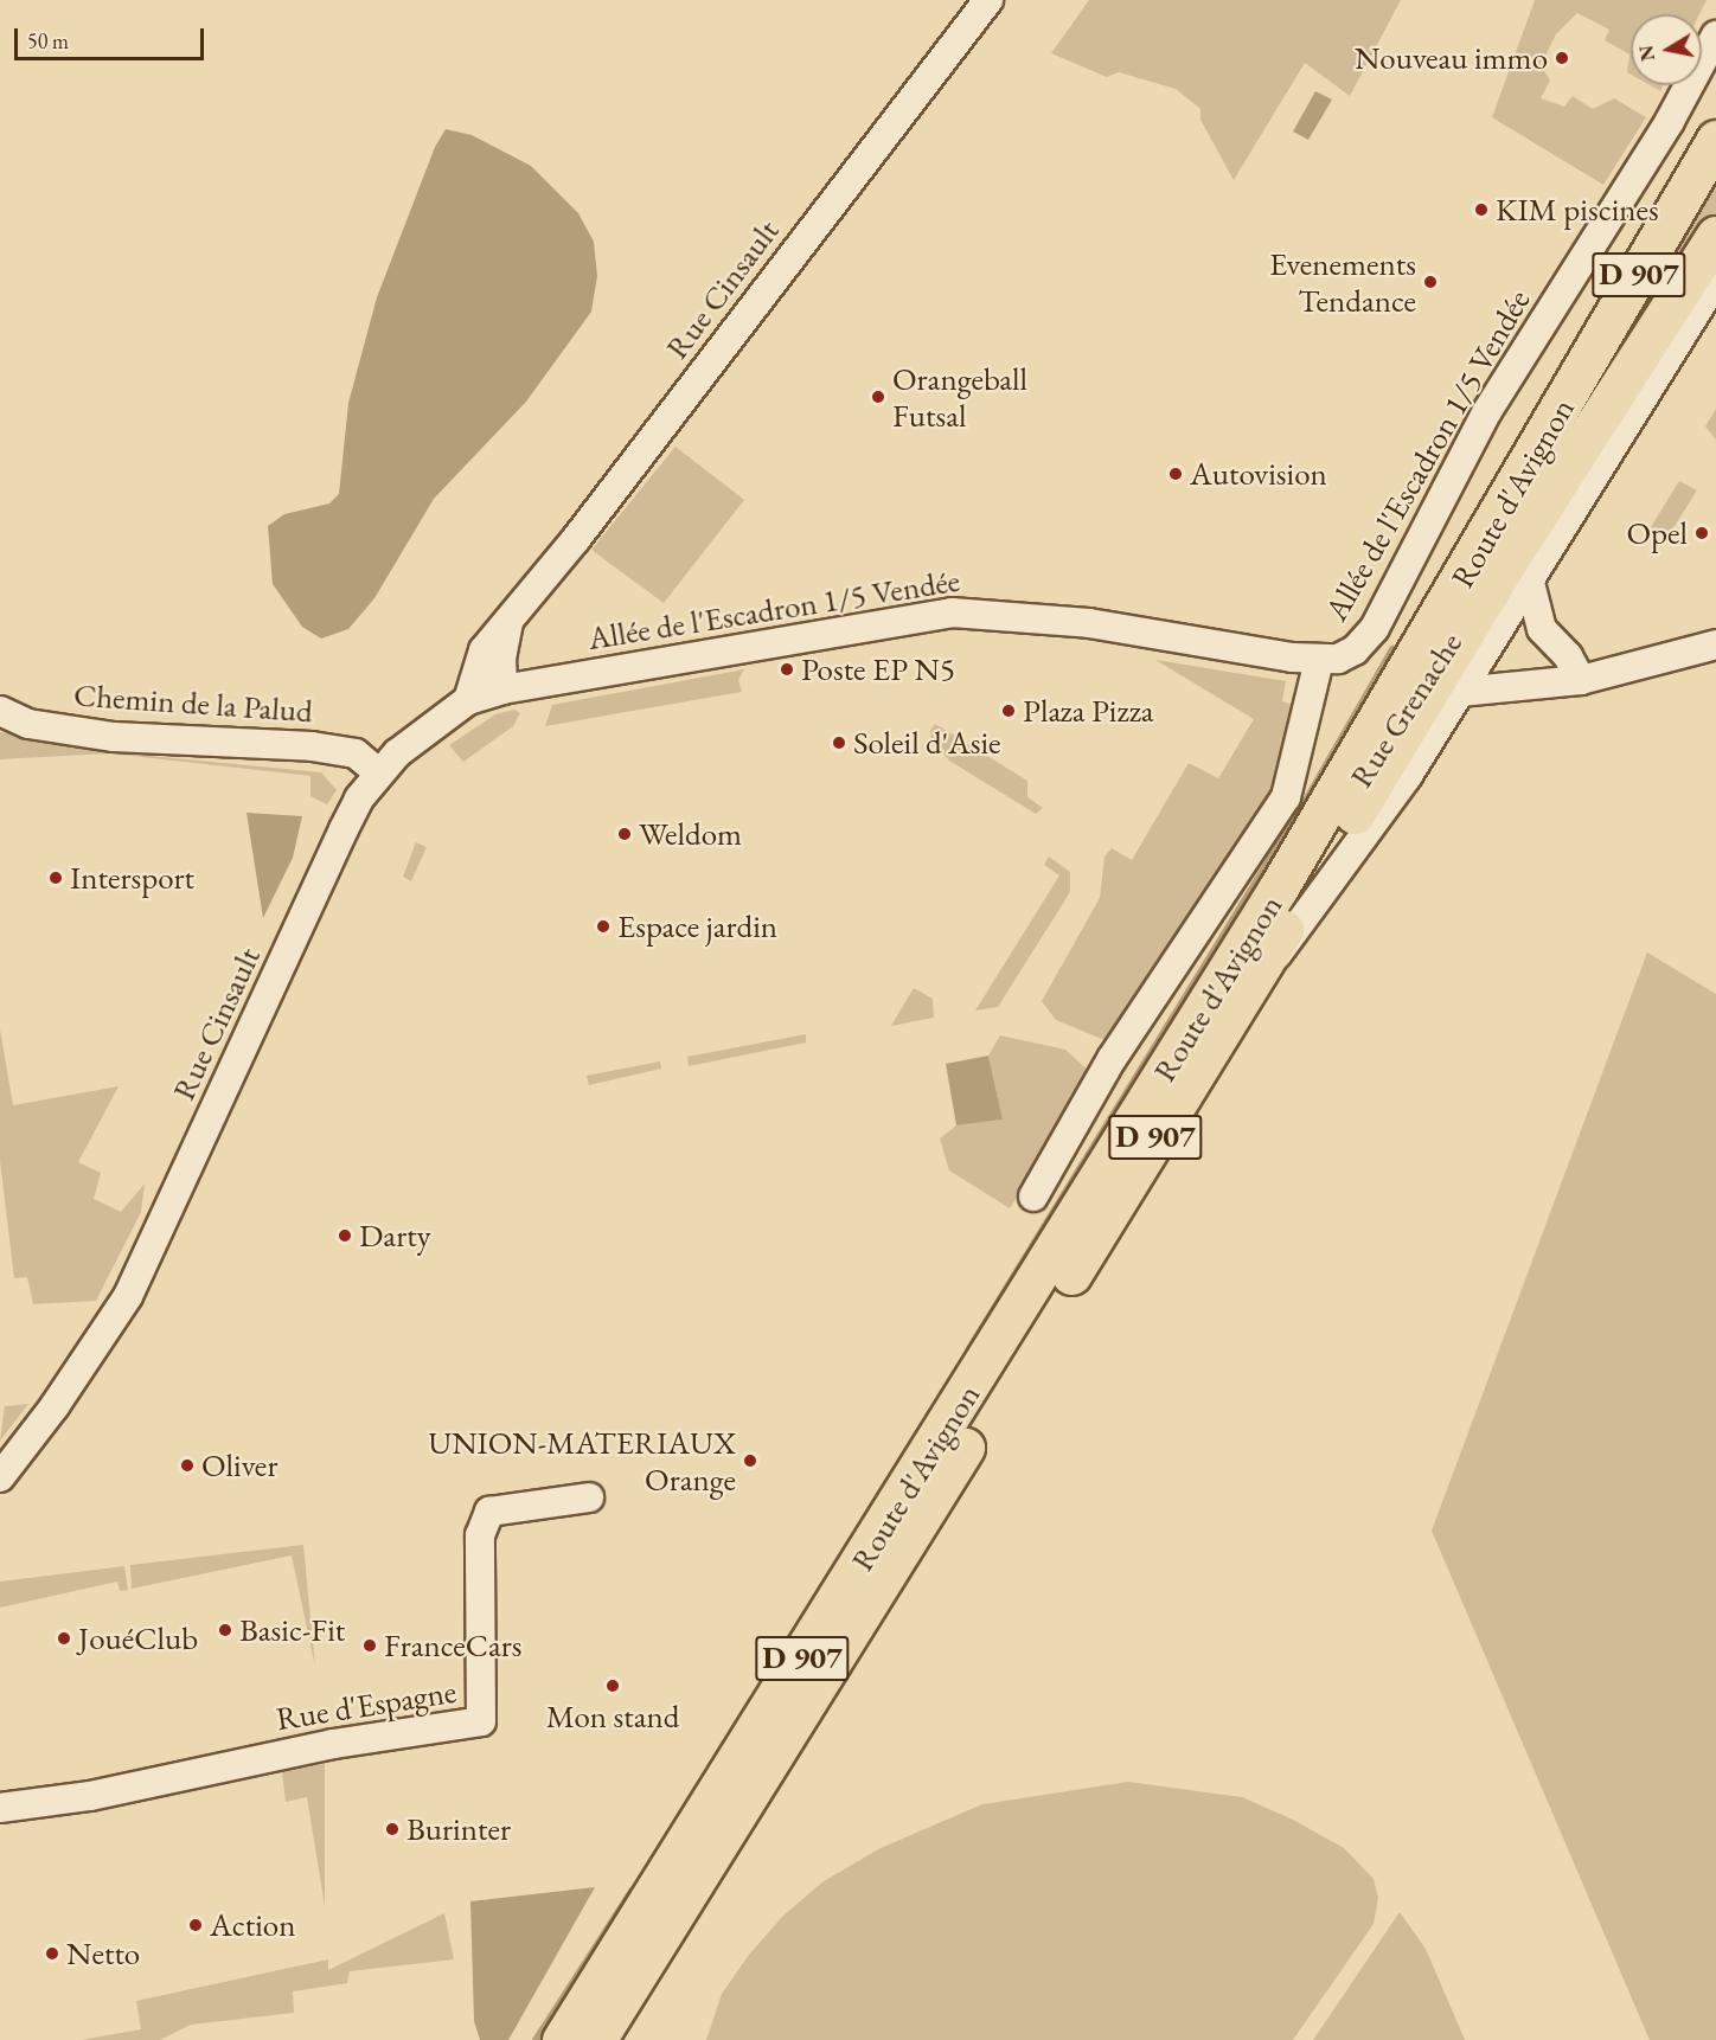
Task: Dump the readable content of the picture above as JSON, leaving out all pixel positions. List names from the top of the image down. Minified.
{"streets":{"main road":["D 907","Route d'Avignon"],"street":["Rue Cinsault","Allée de l'Escadron 1/5 Vendée","Chemin de la Palud","Rue Grenache","Rue d'Espagne"]},"crossings":[["Rue Cinsault","Allée de l'Escadron 1/5 Vendée"],["Rue Cinsault","Chemin de la Palud"],["Route d'Avignon","Rue Grenache"]],"places":["Nouveau immo","KIM piscines","Evenements Tendance","Orangeball Futsal","Autovision","Opel","Poste EP N5","Plaza Pizza","Soleil d'Asie","Weldom","Intersport","Espace jardin","Darty","UNION-MATERIAUX Orange","Oliver","Basic-Fit","JouéClub","FranceCars","Mon stand","Burinter","Action","Netto"],"scale_bar":"50 m","north":"left"}
